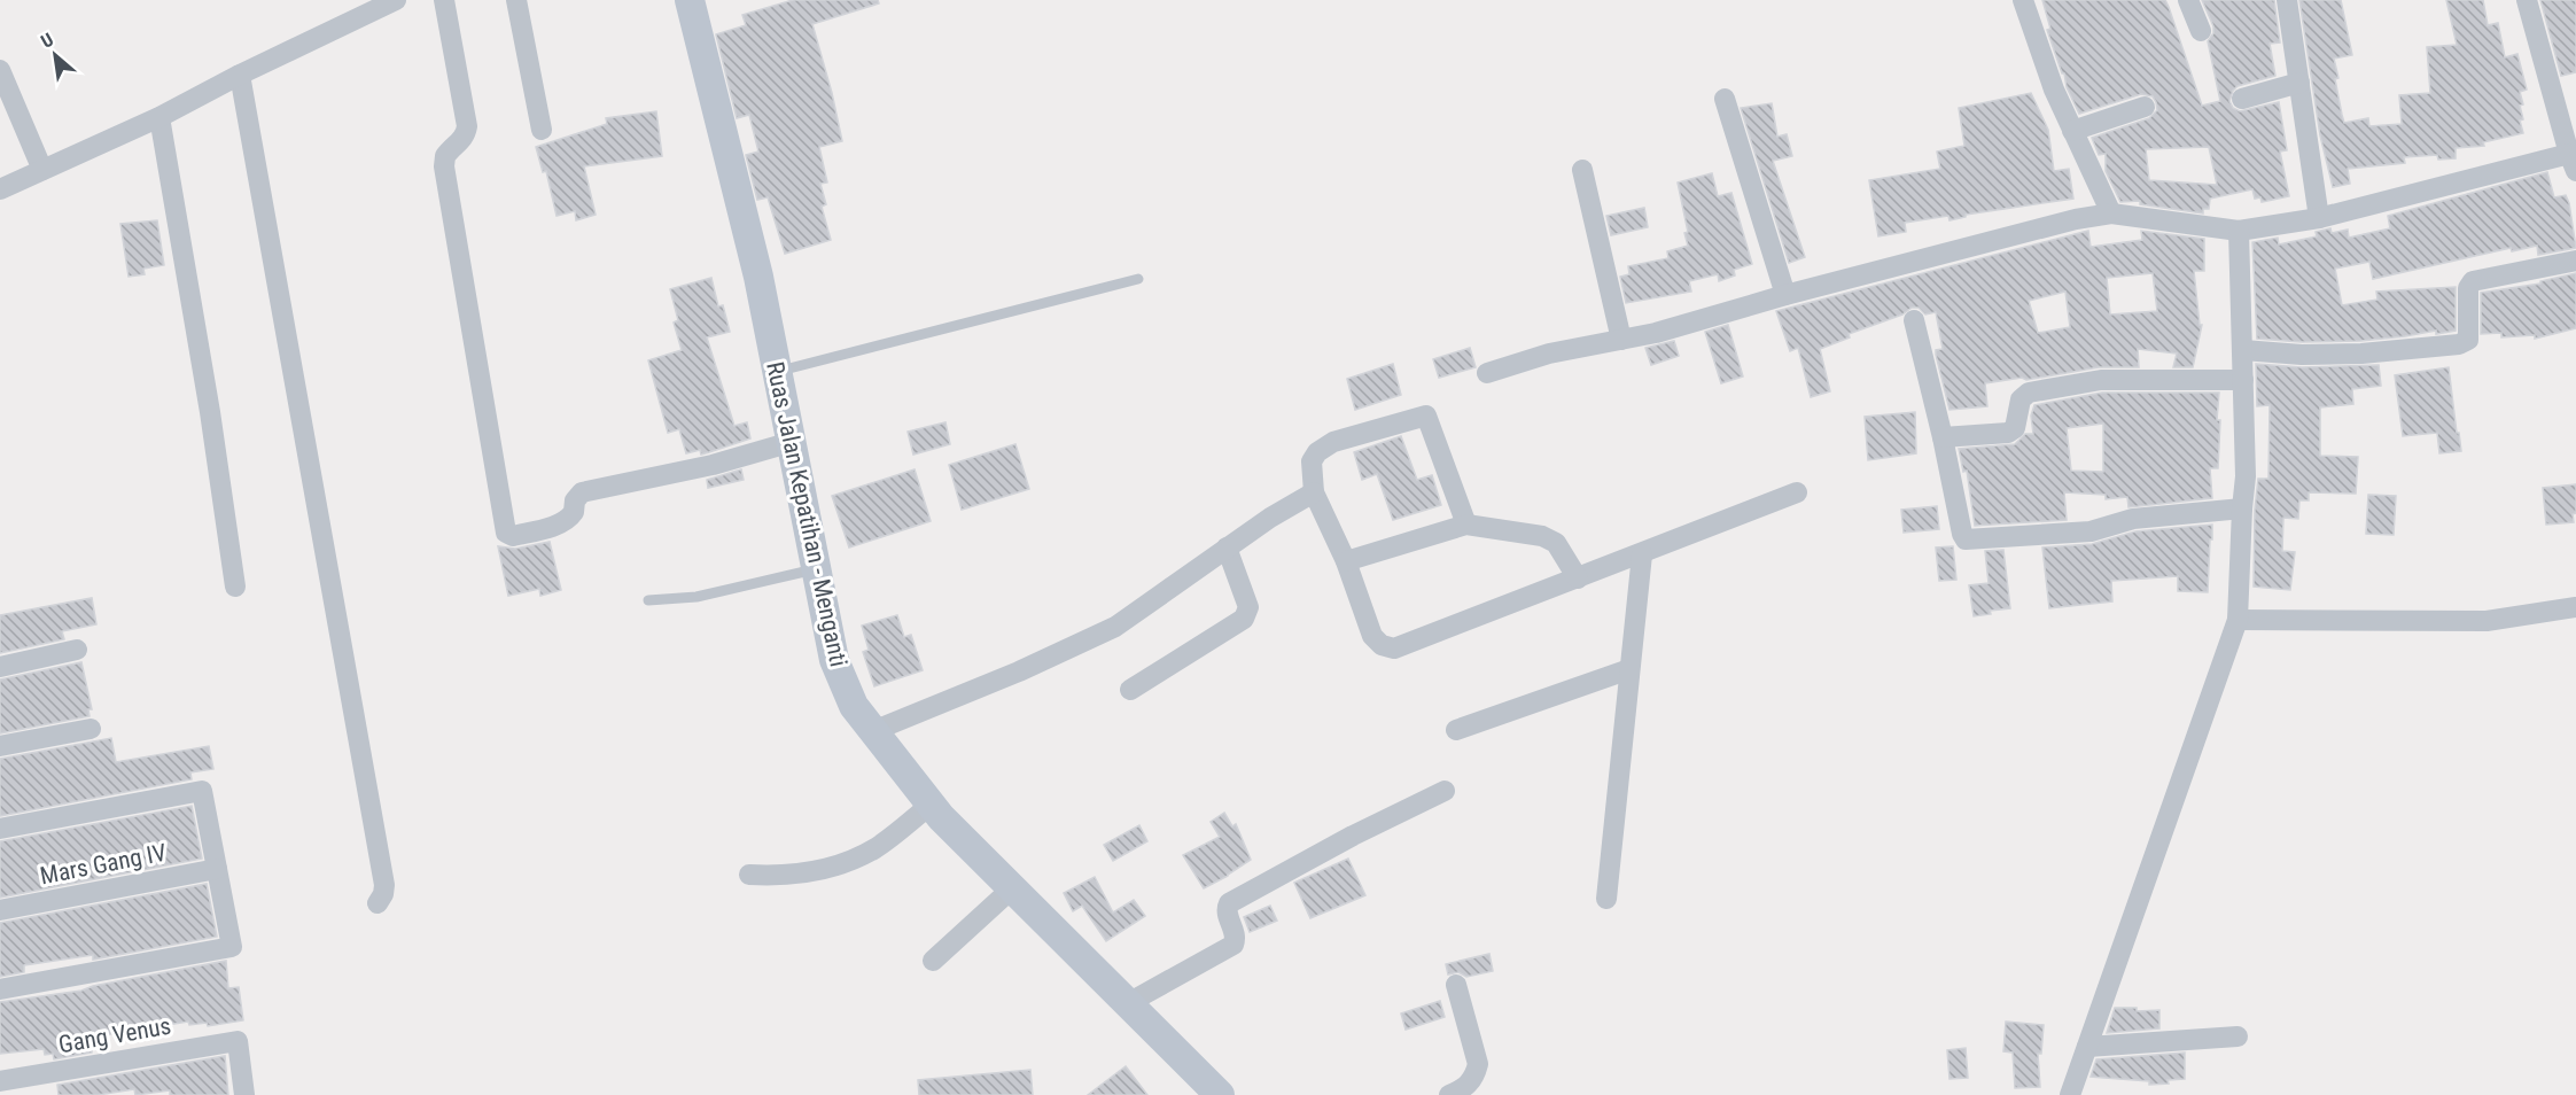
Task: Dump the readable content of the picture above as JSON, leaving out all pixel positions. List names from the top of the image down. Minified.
{"streets":{"main road":["Ruas Jalan Kepatihan - Menganti"],"street":["Mars Gang IV","Gang Venus"]},"north":"top left"}
